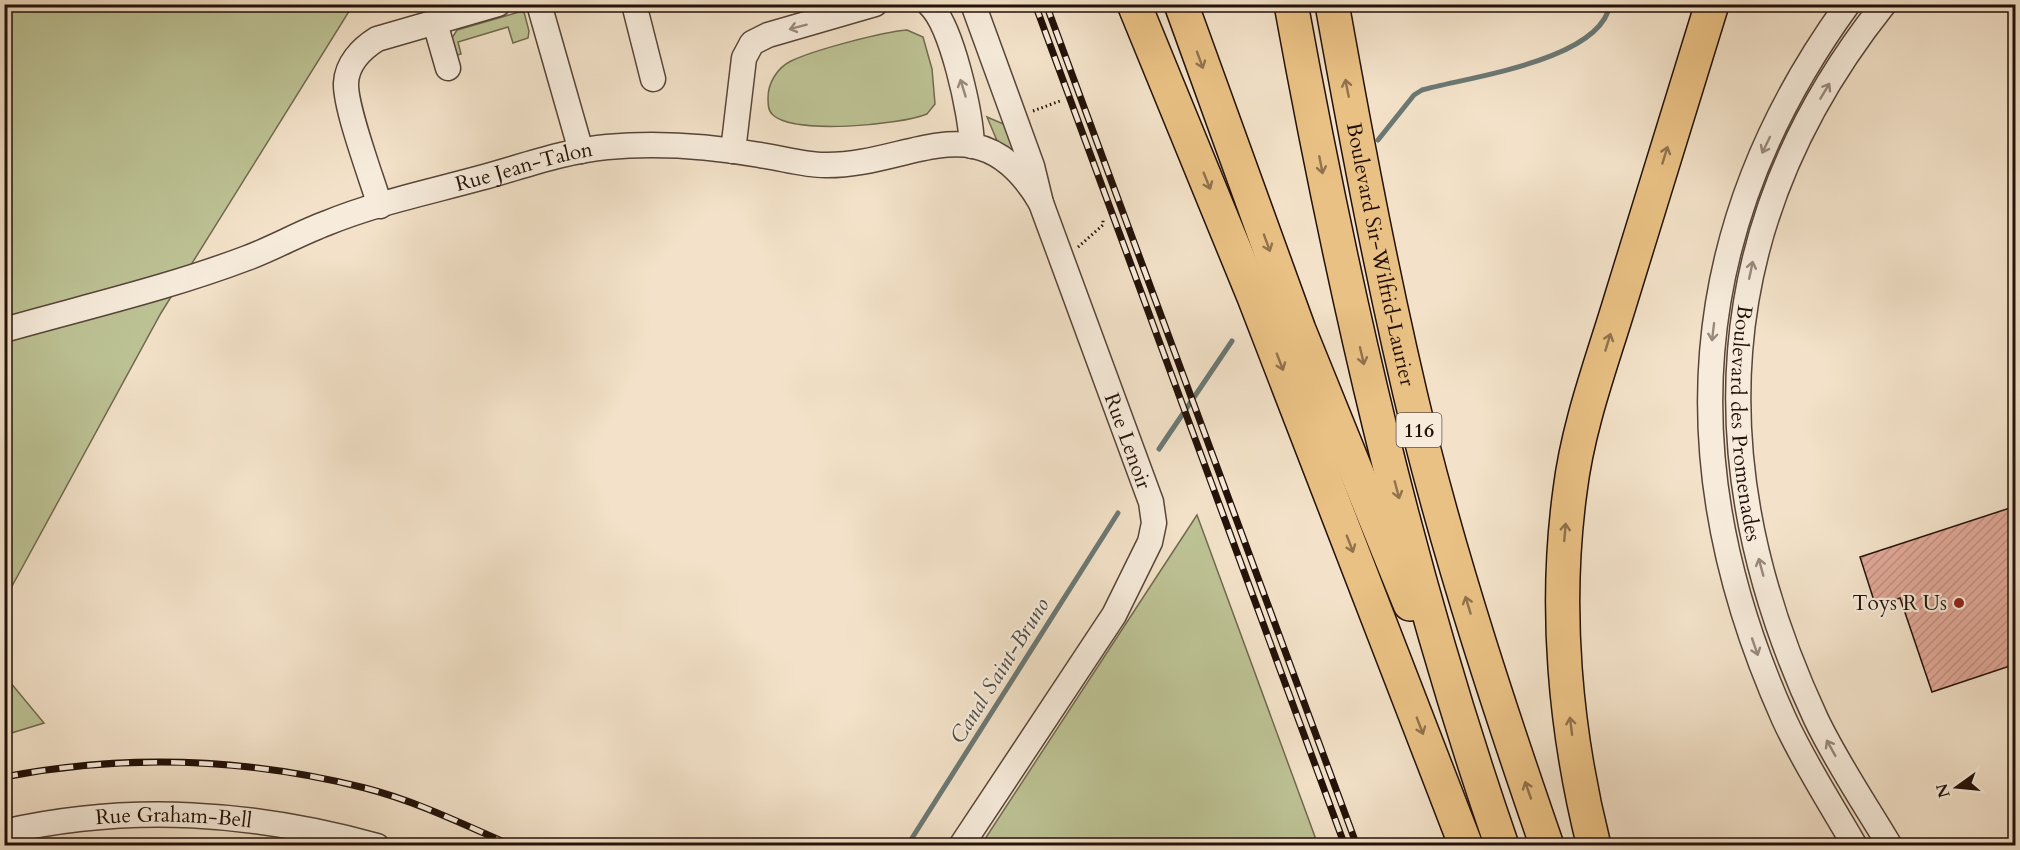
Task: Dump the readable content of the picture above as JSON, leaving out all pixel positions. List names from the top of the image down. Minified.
{"streets":{"highway":["Boulevard Sir-Wilfrid-Laurier","116"],"street":["Rue Jean-Talon","Boulevard des Promenades","Rue Lenoir","Rue Graham-Bell"]},"crossings":[["Rue Jean-Talon","Rue Lenoir"]],"water":["Canal Saint-Bruno"],"places":["Toys R Us"],"north":"left"}
